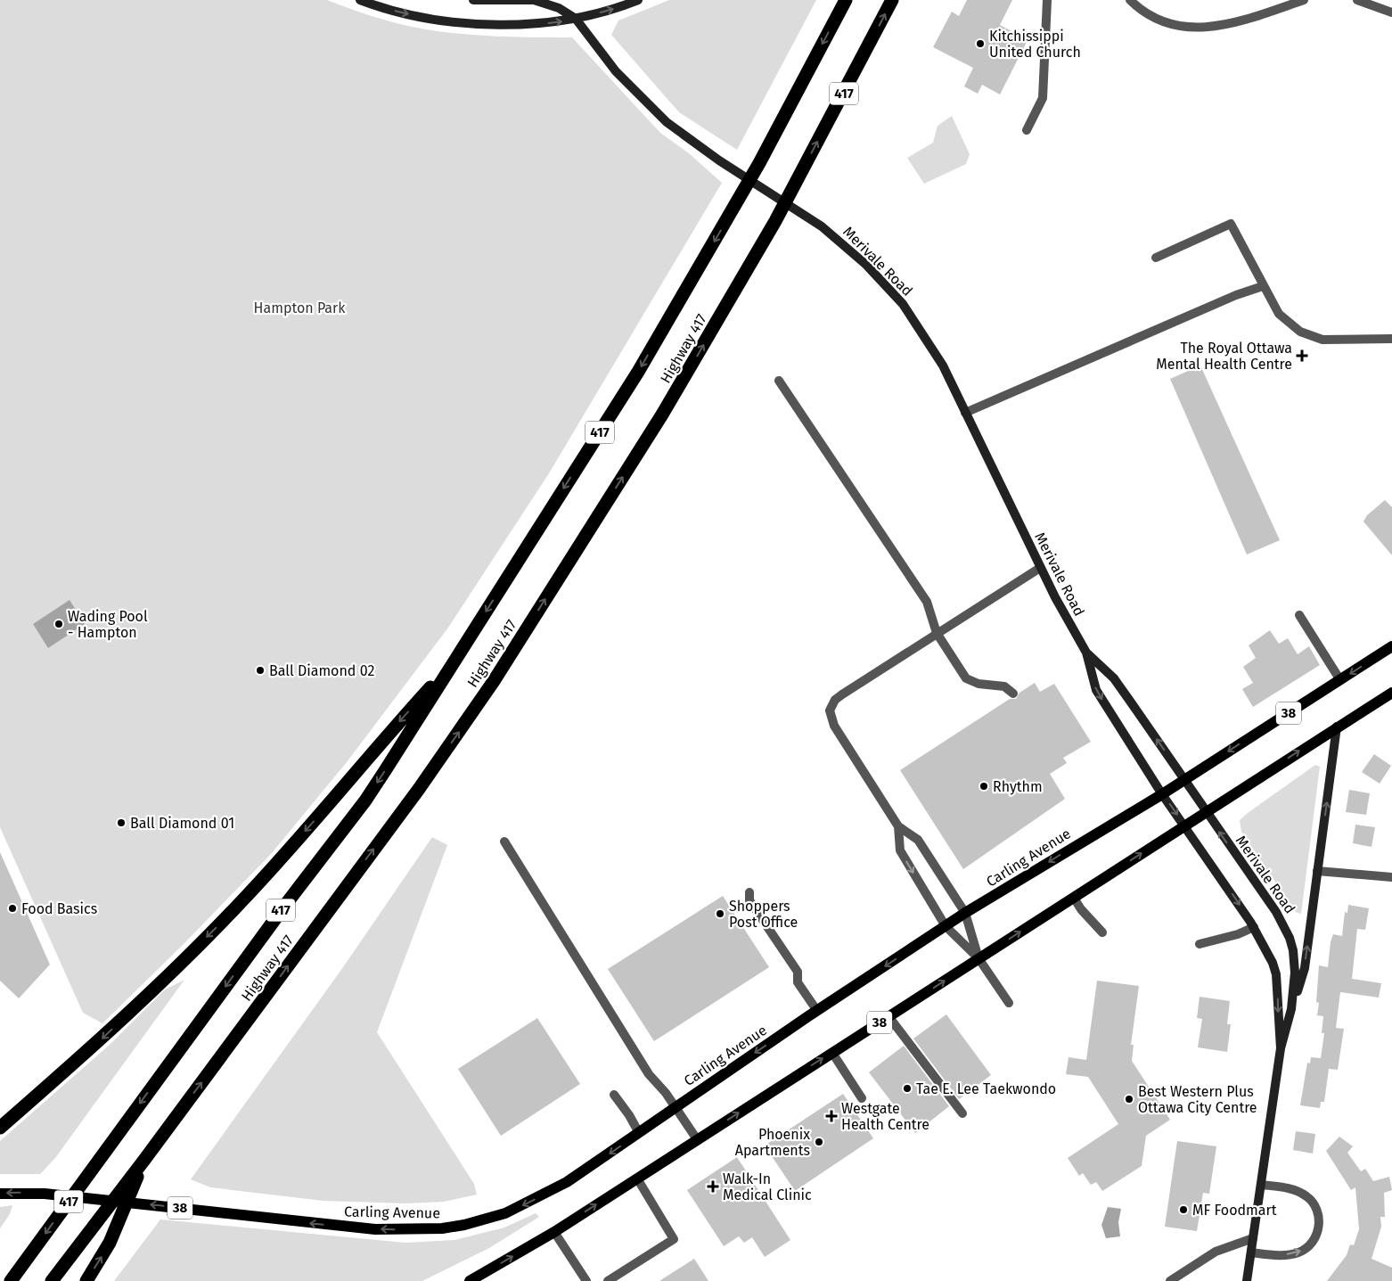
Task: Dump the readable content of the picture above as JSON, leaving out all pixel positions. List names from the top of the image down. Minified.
{"streets":{"highway":["417","Highway 417"],"main road":["Merivale Road","38","Carling Avenue"]},"crossings":[["Merivale Road","38"],["Merivale Road","Carling Avenue"]],"parks":["Hampton Park"],"places":{"other":["Kitchissippi United Church","Wading Pool - Hampton","Ball Diamond 02","Rhythm","Ball Diamond 01","Food Basics","Shoppers Post Office","Tae E. Lee Taekwondo","Best Western Plus Ottawa City Centre","Phoenix Apartments","MF Foodmart"],"health":["The Royal Ottawa Mental Health Centre","Westgate Health Centre","Walk-In Medical Clinic"]}}
